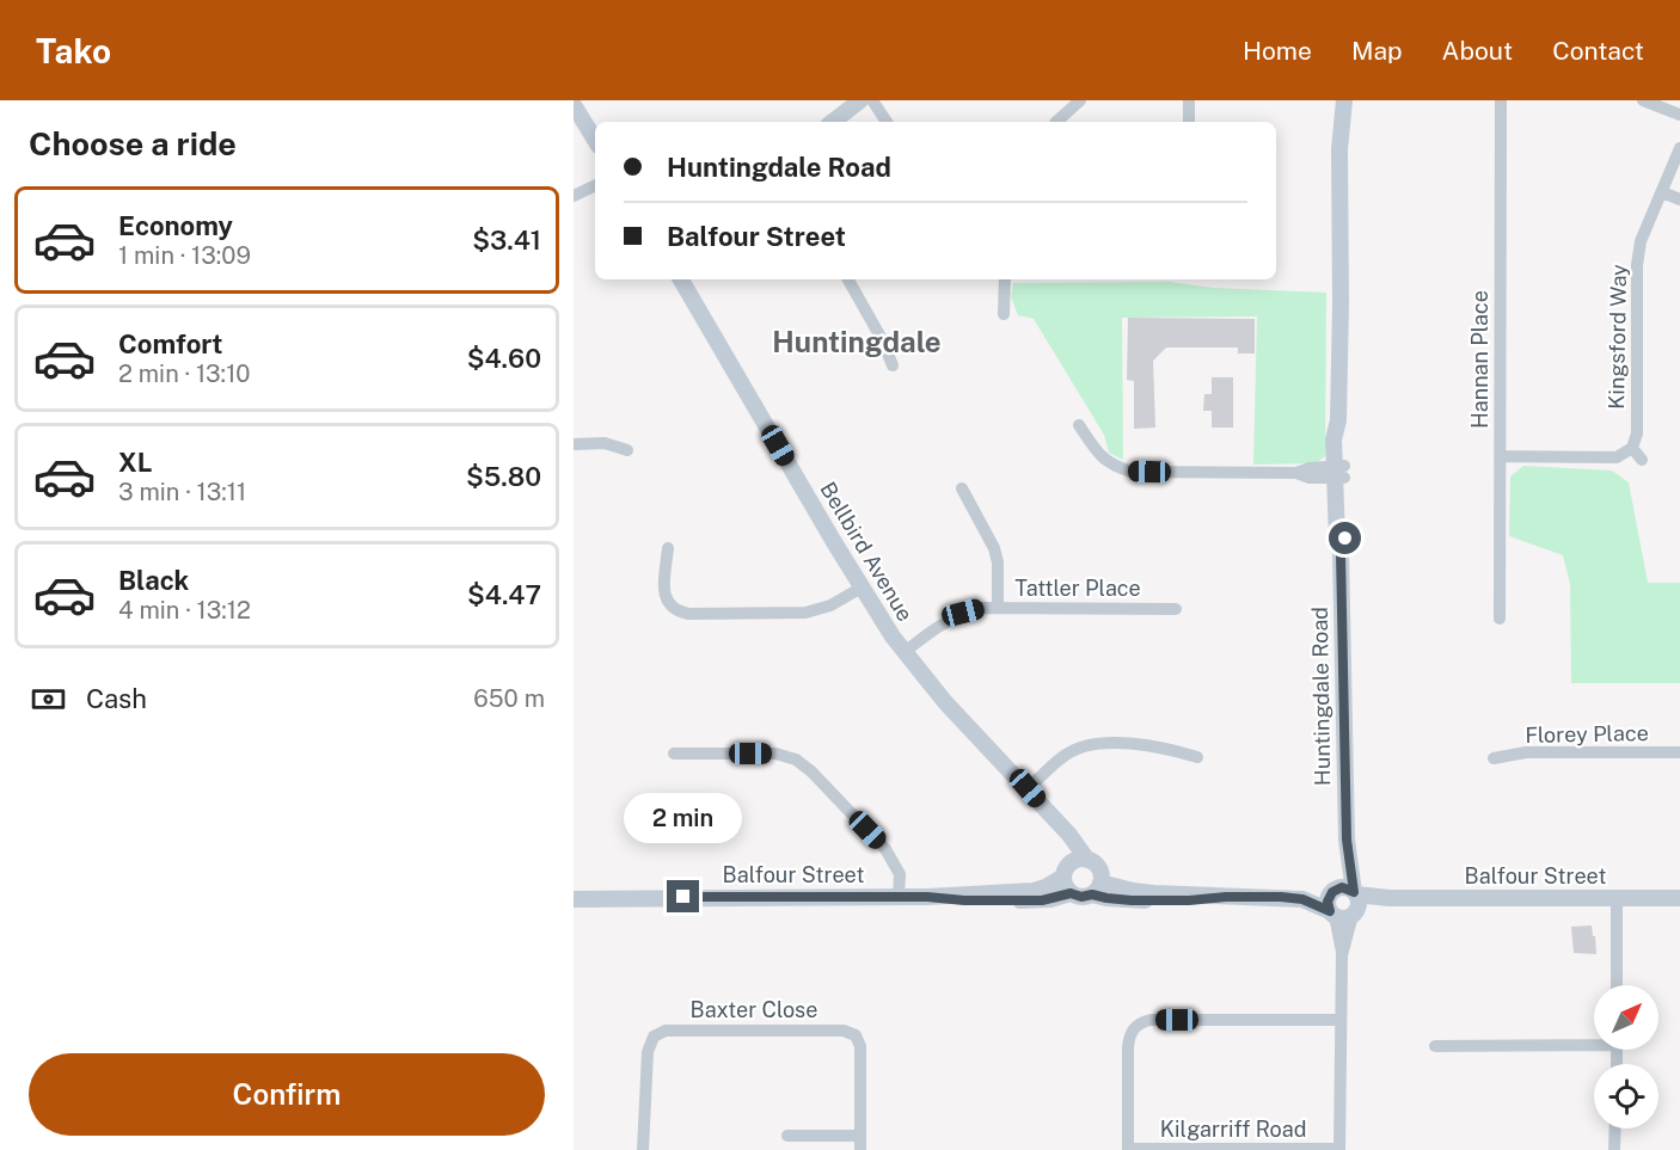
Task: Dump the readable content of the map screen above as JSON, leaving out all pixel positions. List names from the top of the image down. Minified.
{"streets":{"street":["Kingsford Way","Hannan Place","Bellbird Avenue","Tattler Place","Huntingdale Road","Florey Place","Balfour Street","Baxter Close","Kilgarriff Road"]},"crossings":[["Bellbird Avenue","Tattler Place"],["Bellbird Avenue","Balfour Street"],["Huntingdale Road","Balfour Street"],["Huntingdale Road","Kilgarriff Road"]],"districts":["Huntingdale"],"north":"top right","page":{"header":"Tako","nav":["Home","Map","About","Contact"],"heading":"Choose a ride","banner":["Huntingdale Road","Balfour Street"],"list":[{"name":"Economy","note":"1 min · 13:09","value":"$3.41"},{"name":"Comfort","note":"2 min · 13:10","value":"$4.60"},{"name":"XL","note":"3 min · 13:11","value":"$5.80"},{"name":"Black","note":"4 min · 13:12","value":"$4.47"}],"pay":["Cash","650 m"],"bubble":"2 min","buttons":"Confirm"}}
